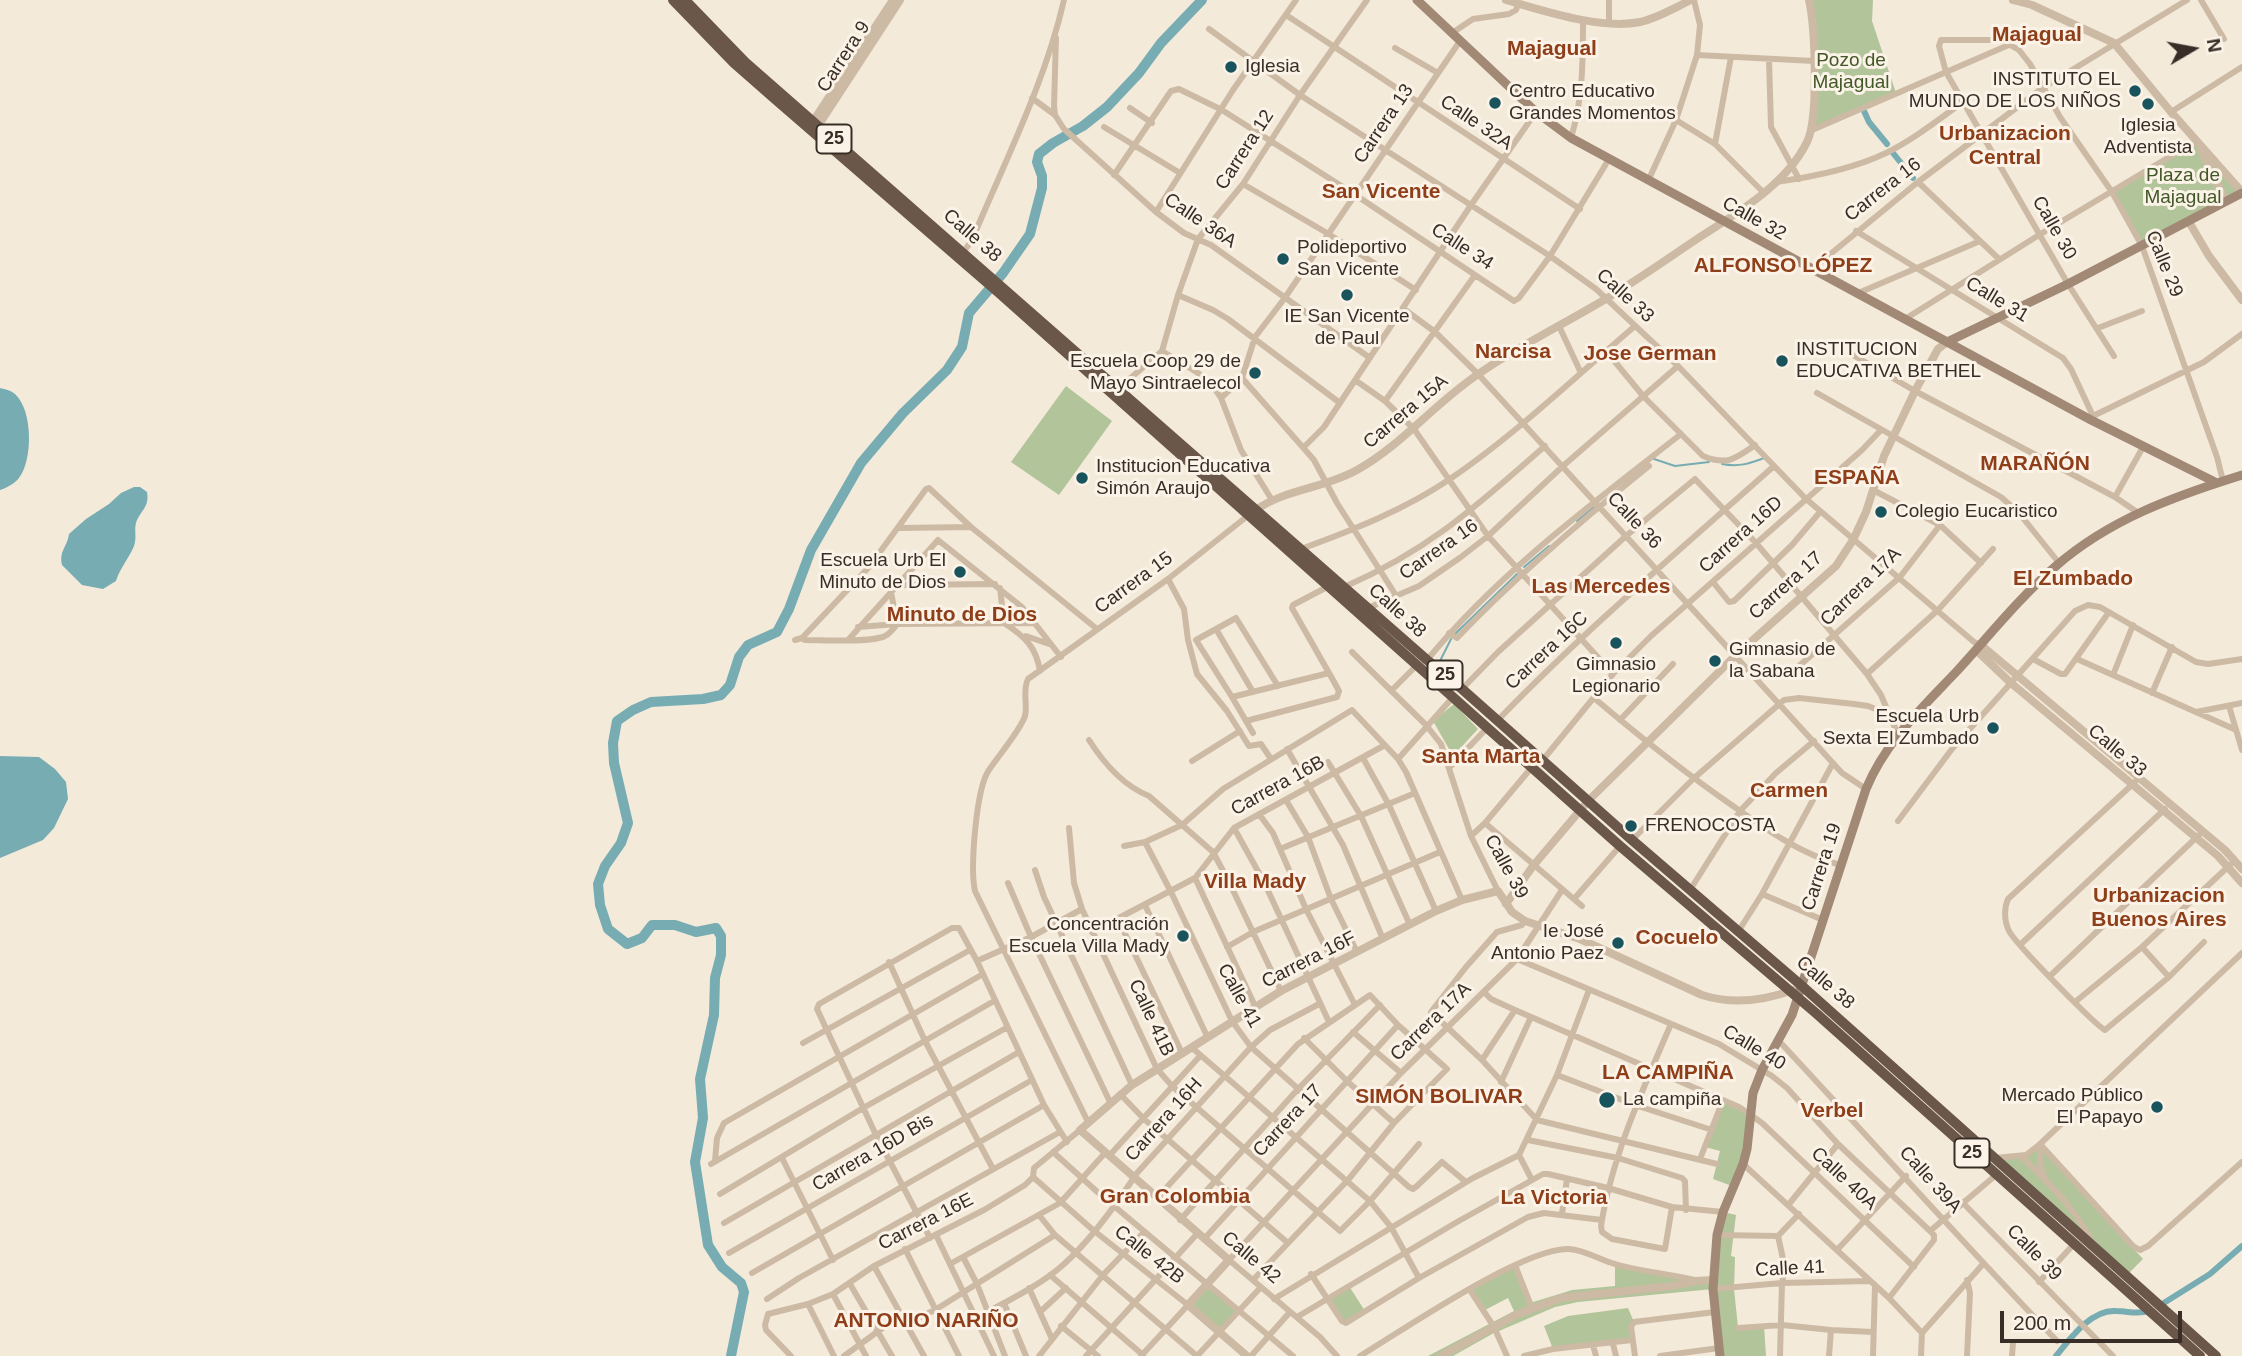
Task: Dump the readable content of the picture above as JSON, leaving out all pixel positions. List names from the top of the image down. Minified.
{"streets":{"highway":["25","Calle 38"],"main road":["Calle 32","Carrera 17","Carrera 19"],"street":["Carrera 9","Calle 32A","Carrera 13","Carrera 12","Carrera 16","Calle 36A","Calle 30","Calle 34","Calle 29","Calle 33","Calle 31","Carrera 15A","Calle 36","Carrera 16D","Carrera 15","Carrera 17A","Carrera 16C","Carrera 16B","Calle 39","Carrera 16F","Calle 41","Calle 41B","Calle 40","Carrera 16H","Carrera 16D Bis","Calle 40A","Calle 39A","Carrera 16E","Calle 42B","Calle 42"]},"crossings":[["Carrera 9","Calle 38"],["Calle 32A","Carrera 13"],["Calle 32A","Carrera 12"],["Carrera 13","Calle 32"],["Carrera 13","Calle 36A"],["Carrera 13","Calle 34"],["Carrera 13","Calle 33"],["Carrera 12","Calle 36A"],["Carrera 12","Calle 34"],["Carrera 12","Calle 33"],["Carrera 16","Calle 32"],["Carrera 16","Calle 30"],["Carrera 16","Calle 38"],["Carrera 16","Calle 29"],["Carrera 16","Calle 33"],["Carrera 16","Calle 31"],["Carrera 16","Calle 36"],["Calle 32","Calle 29"],["Calle 32","Calle 31"],["Calle 32","Carrera 15A"],["Calle 32","Carrera 17"],["Calle 32","Carrera 19"],["Calle 30","Calle 29"],["Calle 30","Carrera 15A"],["Calle 30","Carrera 17"],["Calle 38","Carrera 15A"],["Calle 38","Carrera 16D"],["Calle 38","Carrera 15"],["Calle 38","Carrera 17"],["Calle 38","Carrera 16C"],["Calle 38","Calle 39"],["Calle 38","Carrera 19"],["Calle 34","Calle 33"],["Calle 29","Carrera 17"],["Calle 29","Carrera 19"],["Calle 33","Carrera 15A"],["Calle 33","Carrera 16D"],["Calle 33","Carrera 17"],["Calle 33","Carrera 17A"],["Calle 33","Carrera 16C"],["Calle 33","Carrera 19"],["Calle 31","Carrera 17"],["Carrera 15A","Calle 36"],["Carrera 15A","Carrera 15"],["Calle 36","Carrera 16D"],["Calle 36","Carrera 17"],["Calle 36","Carrera 16C"],["Calle 36","Carrera 19"],["Carrera 16D","Calle 39"],["Carrera 17","Calle 39"],["Carrera 17","Calle 41"],["Carrera 17","Calle 41B"],["Carrera 17","Calle 42B"],["Carrera 17","Calle 42"],["Carrera 17A","Calle 39"],["Carrera 17A","Calle 41"],["Carrera 17A","Calle 41B"],["Carrera 17A","Calle 40"],["Carrera 17A","Calle 40A"],["Carrera 17A","Calle 42B"],["Carrera 17A","Calle 42"],["Carrera 16C","Calle 39"],["Carrera 16B","Calle 41"],["Carrera 16B","Calle 41B"],["Calle 39","Carrera 19"],["Calle 39","Carrera 16F"],["Carrera 19","Calle 41"],["Carrera 19","Calle 40"],["Carrera 19","Calle 40A"],["Carrera 19","Calle 39A"],["Carrera 16F","Calle 41"],["Carrera 16F","Calle 41B"],["Carrera 16F","Carrera 16E"],["Carrera 16F","Calle 42"],["Calle 41","Carrera 16H"],["Calle 41B","Carrera 16H"],["Carrera 16H","Calle 42B"],["Carrera 16H","Calle 42"],["Carrera 16E","Calle 42B"],["Carrera 16E","Calle 42"]],"districts":["Majagual","Majagual","Urbanizacion Central","San Vicente","ALFONSO LÓPEZ","Narcisa","Jose German","MARAÑÓN","ESPAÑA","El Zumbado","Las Mercedes","Minuto de Dios","Santa Marta","Carmen","Villa Mady","Urbanizacion Buenos Aires","Cocuelo","LA CAMPIÑA","SIMÓN BOLIVAR","Verbel","Gran Colombia","La Victoria","ANTONIO NARIÑO"],"parks":["Pozo de Majagual","Plaza de Majagual"],"places":["Iglesia","INSTITUTO EL MUNDO DE LOS NIÑOS","Centro Educativo Grandes Momentos","Iglesia Adventista","Polideportivo San Vicente","IE San Vicente de Paul","INSTITUCION EDUCATIVA BETHEL","Escuela Coop 29 de Mayo Sintraelecol","Institucion Educativa Simón Araujo","Colegio Eucaristico","Escuela Urb El Minuto de Dios","Gimnasio Legionario","Gimnasio de la Sabana","Escuela Urb Sexta El Zumbado","FRENOCOSTA","Concentración Escuela Villa Mady","Ie José Antonio Paez","La campiña","Mercado Público El Papayo"],"scale_bar":"200 m","north":"right"}
